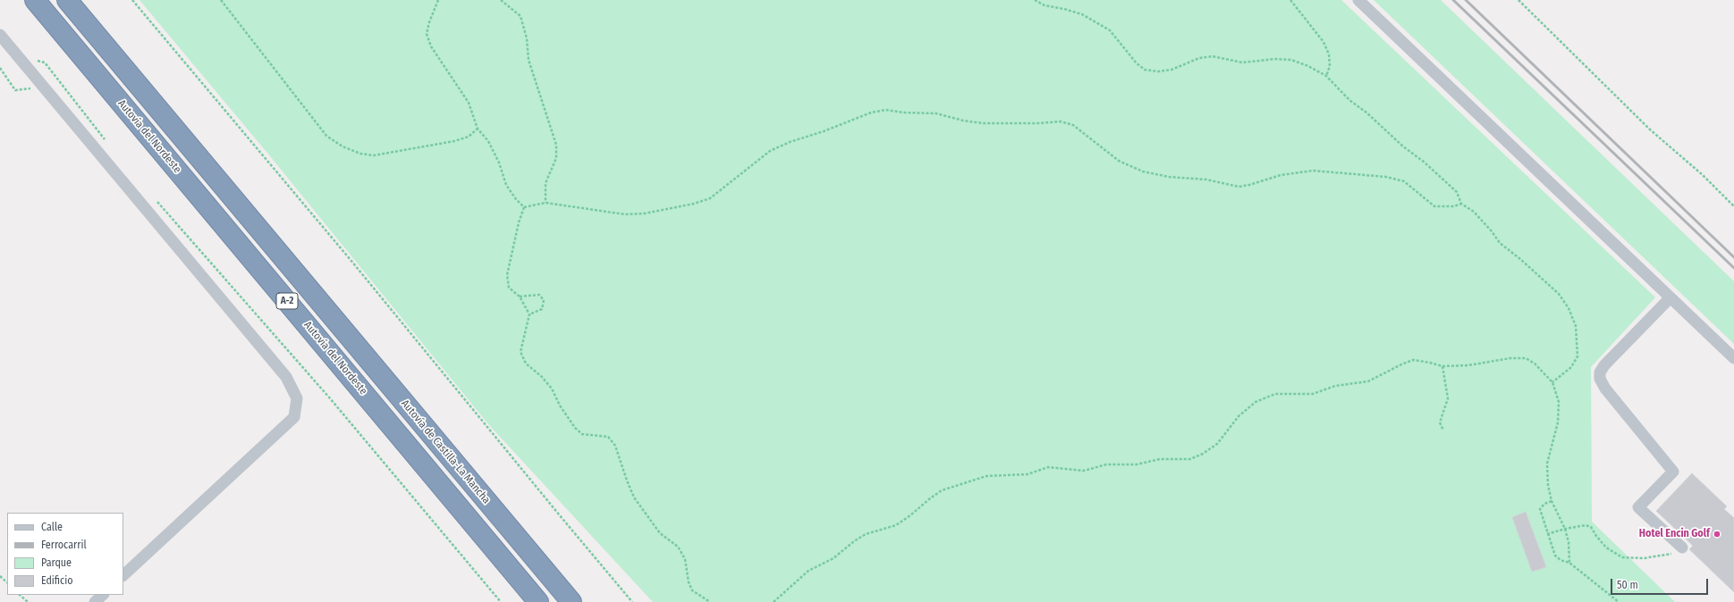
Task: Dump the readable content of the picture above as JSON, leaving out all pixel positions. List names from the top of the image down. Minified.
{"streets":{"highway":["Autovía del Nordeste","A-2","Autovía de Castilla-La Mancha"]},"places":["Hotel Encin Golf"],"legend":["Calle","Ferrocarril","Parque","Edificio"],"scale_bar":"50 m"}
